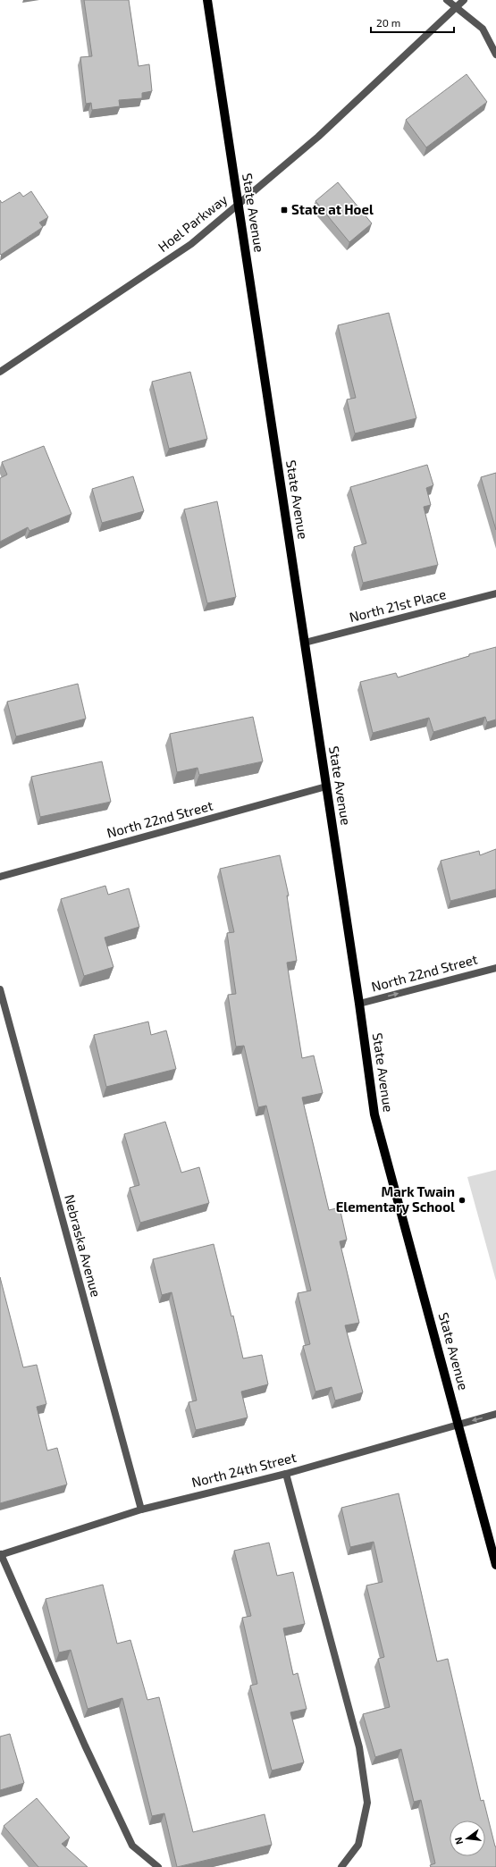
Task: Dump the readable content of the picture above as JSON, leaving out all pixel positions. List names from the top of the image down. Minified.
{"streets":{"main road":["State Avenue"],"street":["Hoel Parkway","North 21st Place","North 22nd Street","Nebraska Avenue","North 24th Street"]},"crossings":[["State Avenue","Hoel Parkway"],["State Avenue","North 21st Place"],["State Avenue","North 22nd Street"],["State Avenue","North 24th Street"],["Nebraska Avenue","North 24th Street"]],"places":{"transit":["State at Hoel"],"other":["Mark Twain Elementary School"]},"scale_bar":"20 m","north":"left"}
